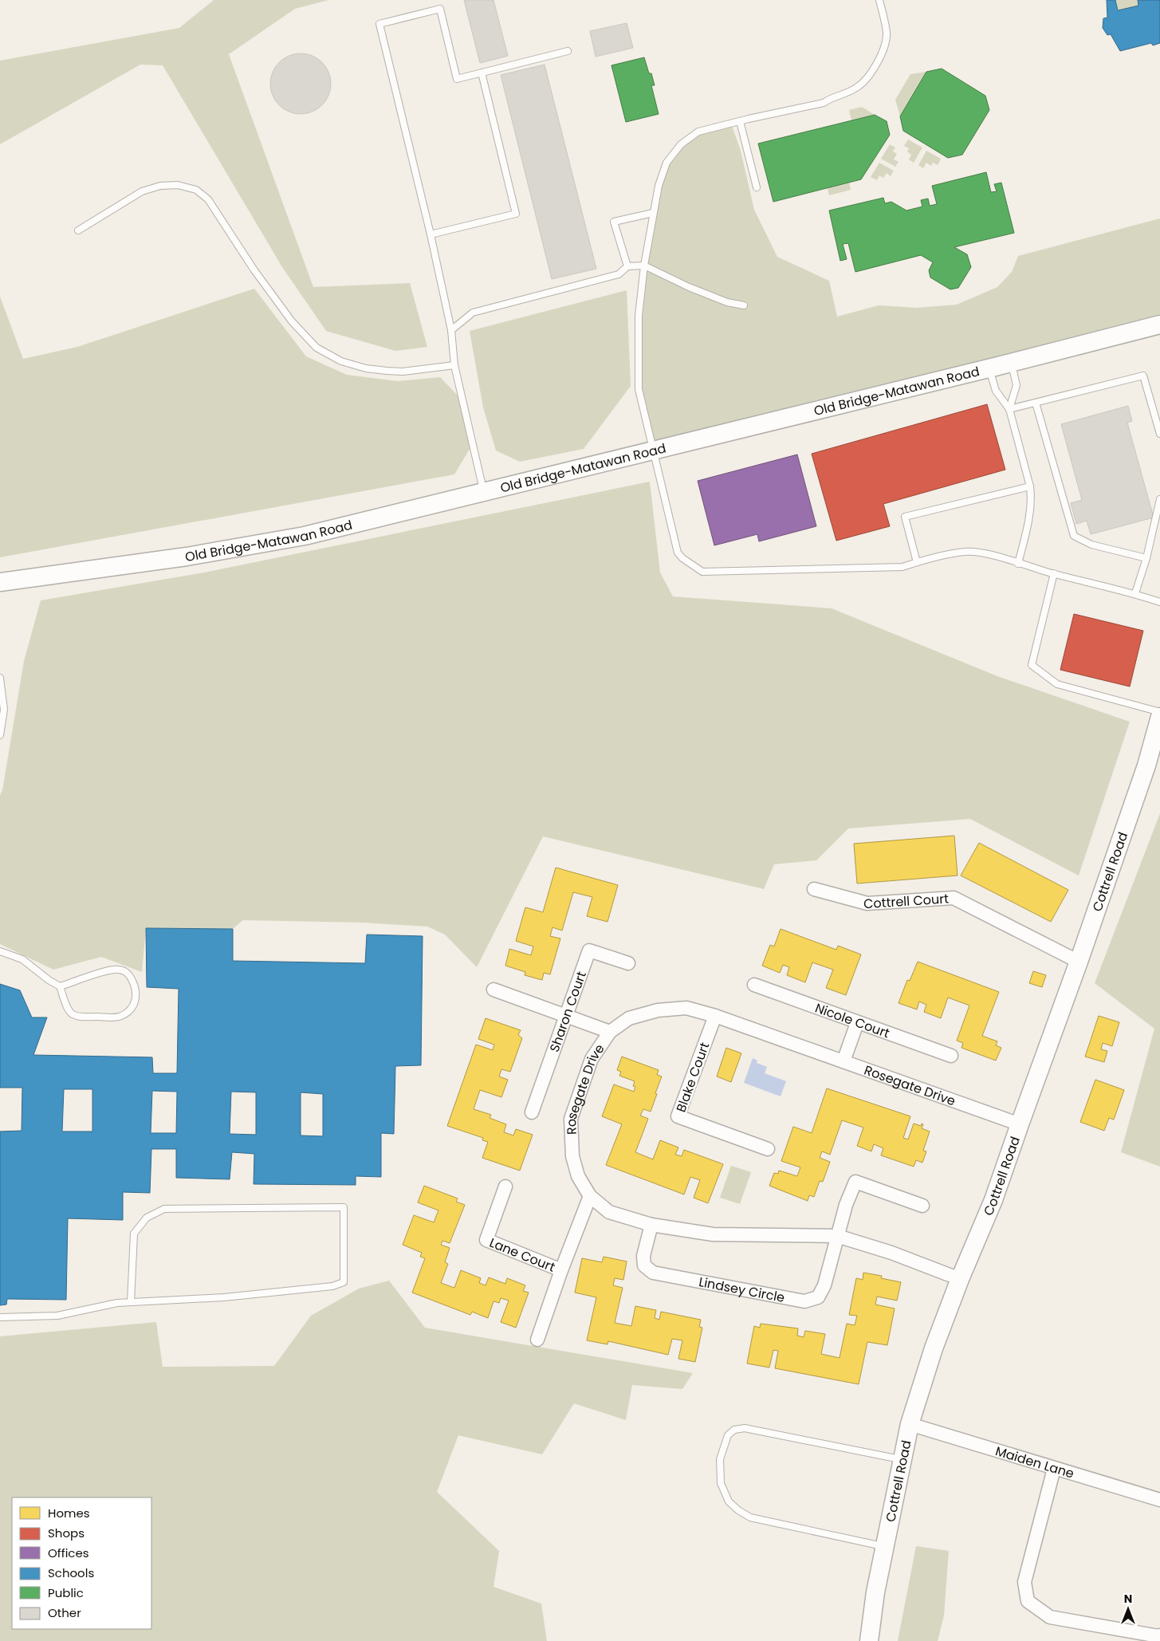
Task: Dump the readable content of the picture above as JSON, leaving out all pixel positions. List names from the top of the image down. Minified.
{"streets":{"main road":["Old Bridge-Matawan Road","Cottrell Road"],"street":["Cottrell Court","Sharon Court","Nicole Court","Blake Court","Rosegate Drive","Lane Court","Lindsey Circle","Maiden Lane"]},"crossings":[["Cottrell Road","Cottrell Court"],["Cottrell Road","Rosegate Drive"],["Cottrell Road","Maiden Lane"],["Blake Court","Rosegate Drive"],["Rosegate Drive","Lane Court"],["Rosegate Drive","Lindsey Circle"]],"legend":["Homes","Shops","Offices","Schools","Public","Other"],"north":"top"}
